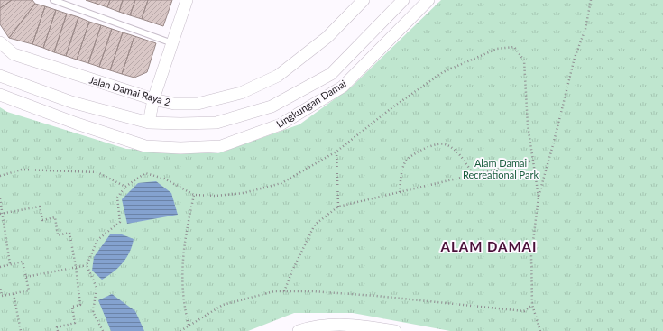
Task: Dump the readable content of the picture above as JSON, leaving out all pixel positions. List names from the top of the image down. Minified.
{"streets":{"street":["Jalan Damai Raya 2","Lingkungan Damai"]},"districts":["ALAM DAMAI"],"parks":["Alam Damai Recreational Park"]}
